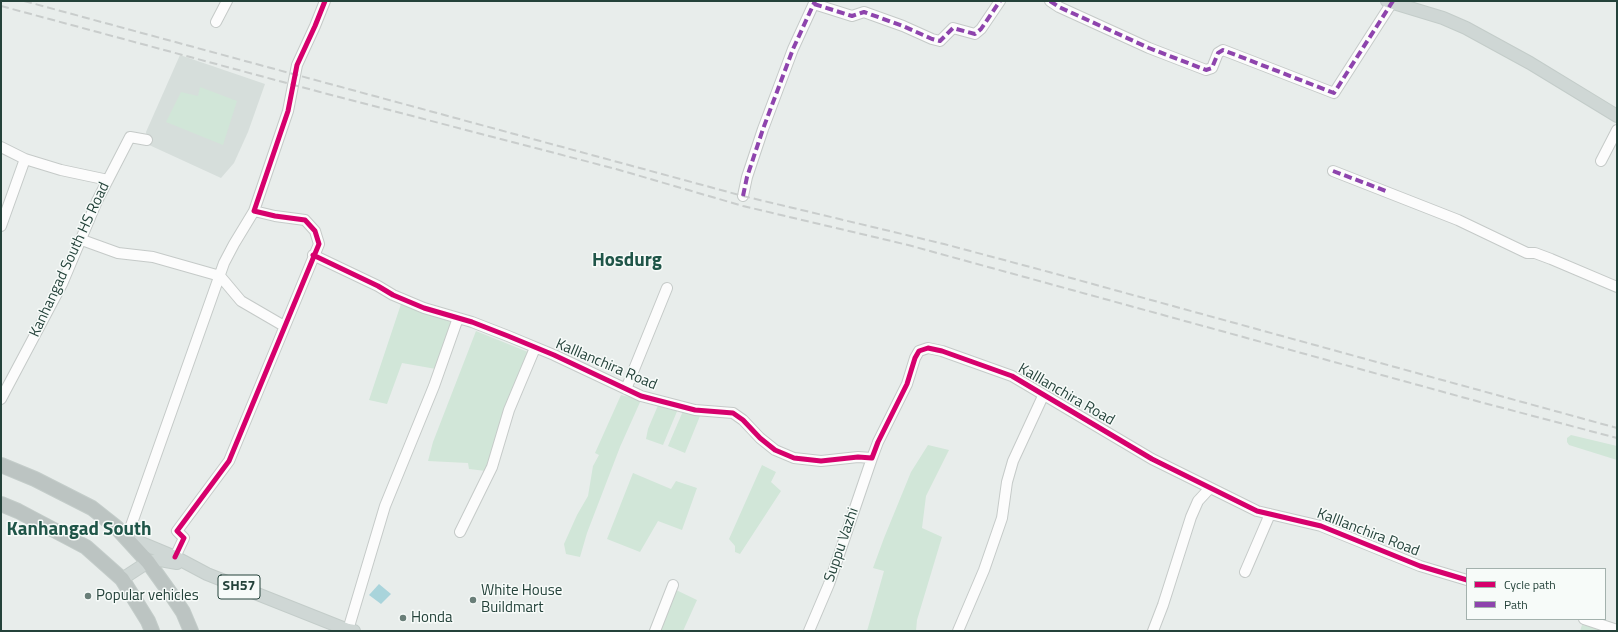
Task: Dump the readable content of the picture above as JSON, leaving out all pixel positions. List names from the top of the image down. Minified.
{"streets":{"main road":["SH57"],"street":["Kanhangad South HS Road","Kalllanchira Road","Suppu Vazhi"]},"crossings":[["Kalllanchira Road","Suppu Vazhi"]],"districts":["Hosdurg","Kanhangad South"],"places":["Popular vehicles","White House Buildmart","Honda"],"legend":["Cycle path","Path"]}
